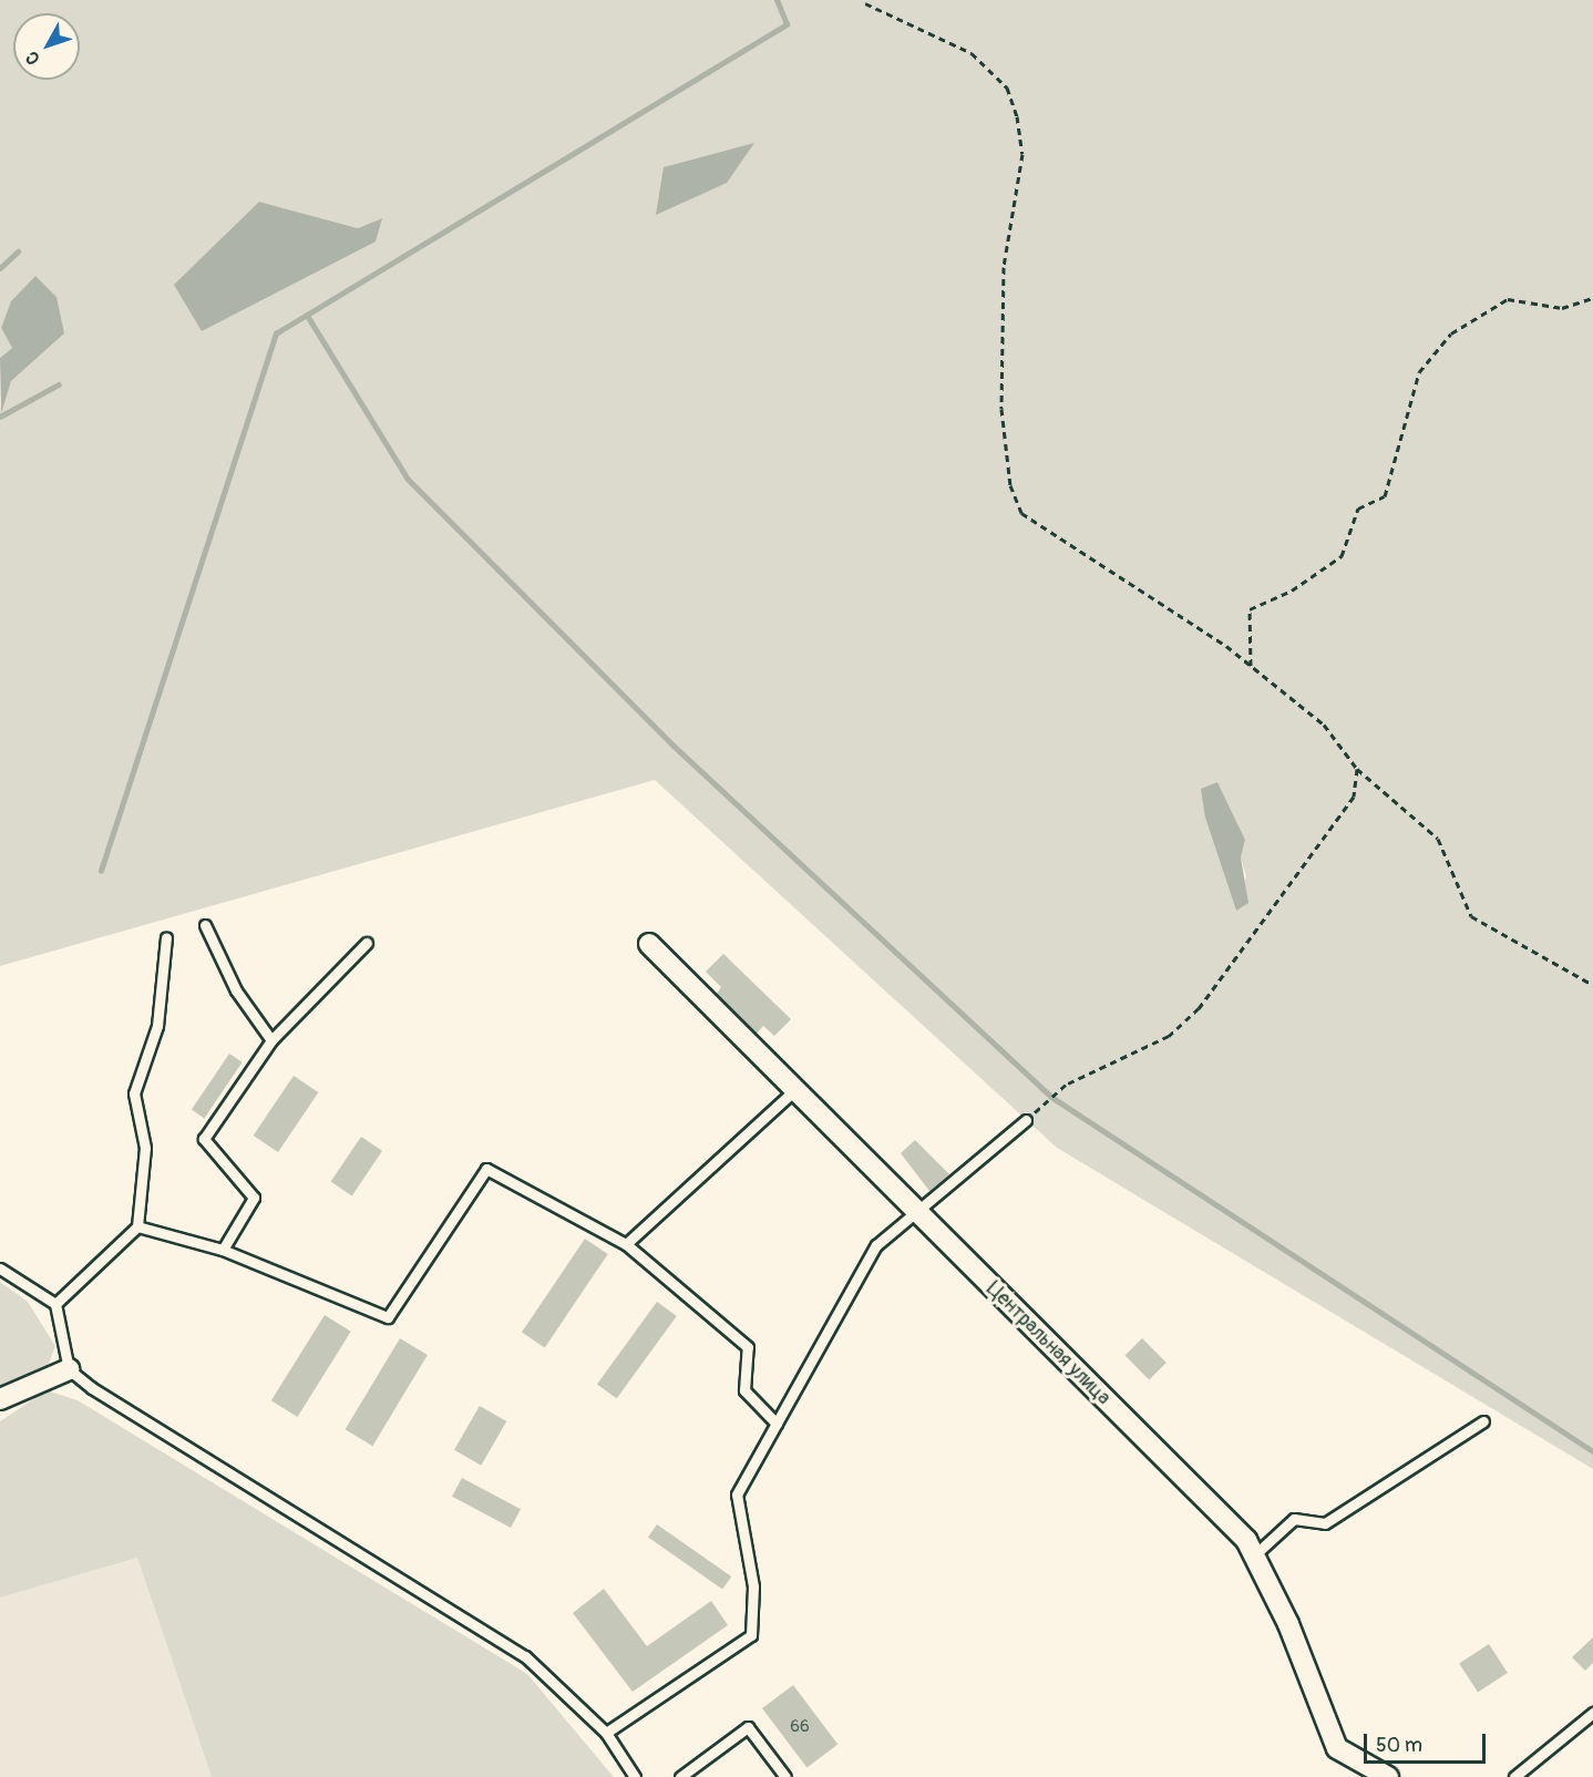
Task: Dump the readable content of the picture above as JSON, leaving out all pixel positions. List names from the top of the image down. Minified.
{"streets":{"street":["Центральная улица"]},"house_numbers":["66"],"scale_bar":"50 m","north":"bottom left"}
